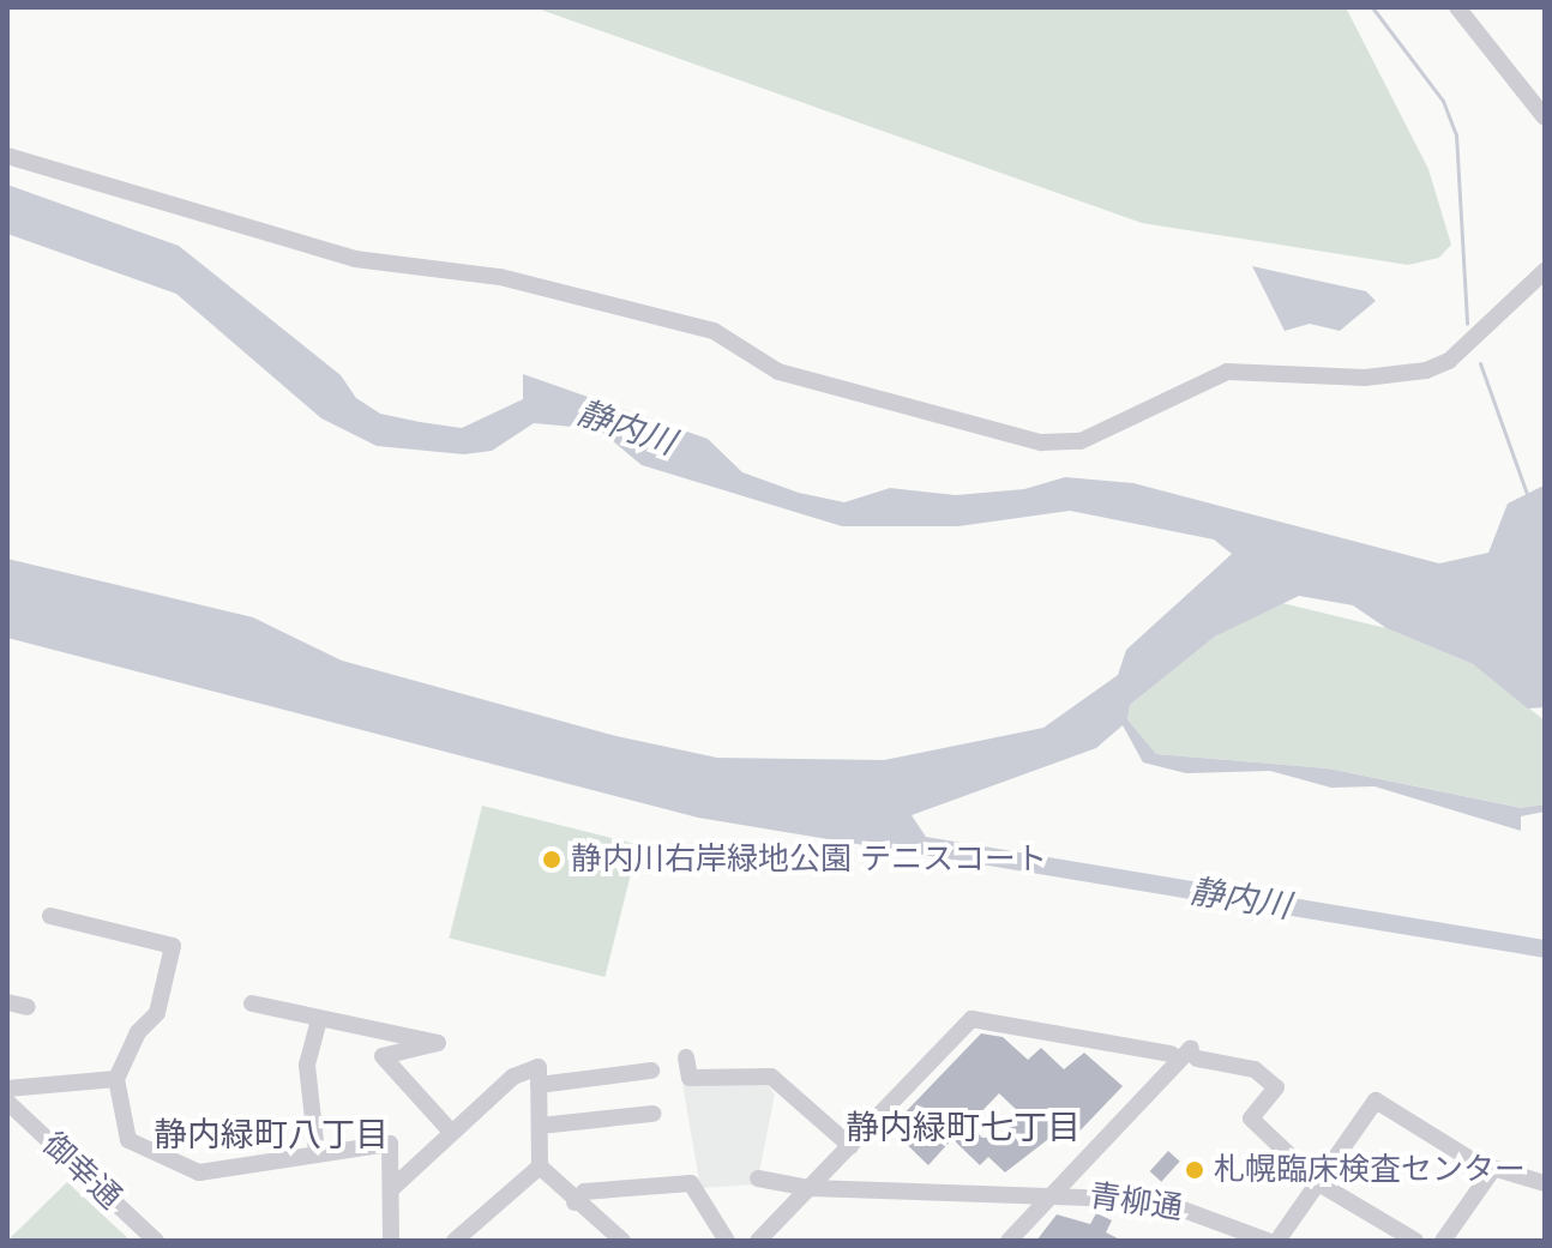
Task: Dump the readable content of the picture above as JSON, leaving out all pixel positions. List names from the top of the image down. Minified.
{"streets":{"street":["御幸通","青柳通"]},"districts":["静内緑町七丁目","静内緑町八丁目"],"water":["静内川"],"places":["静内川右岸緑地公園 テニスコート","札幌臨床検査センター"]}
